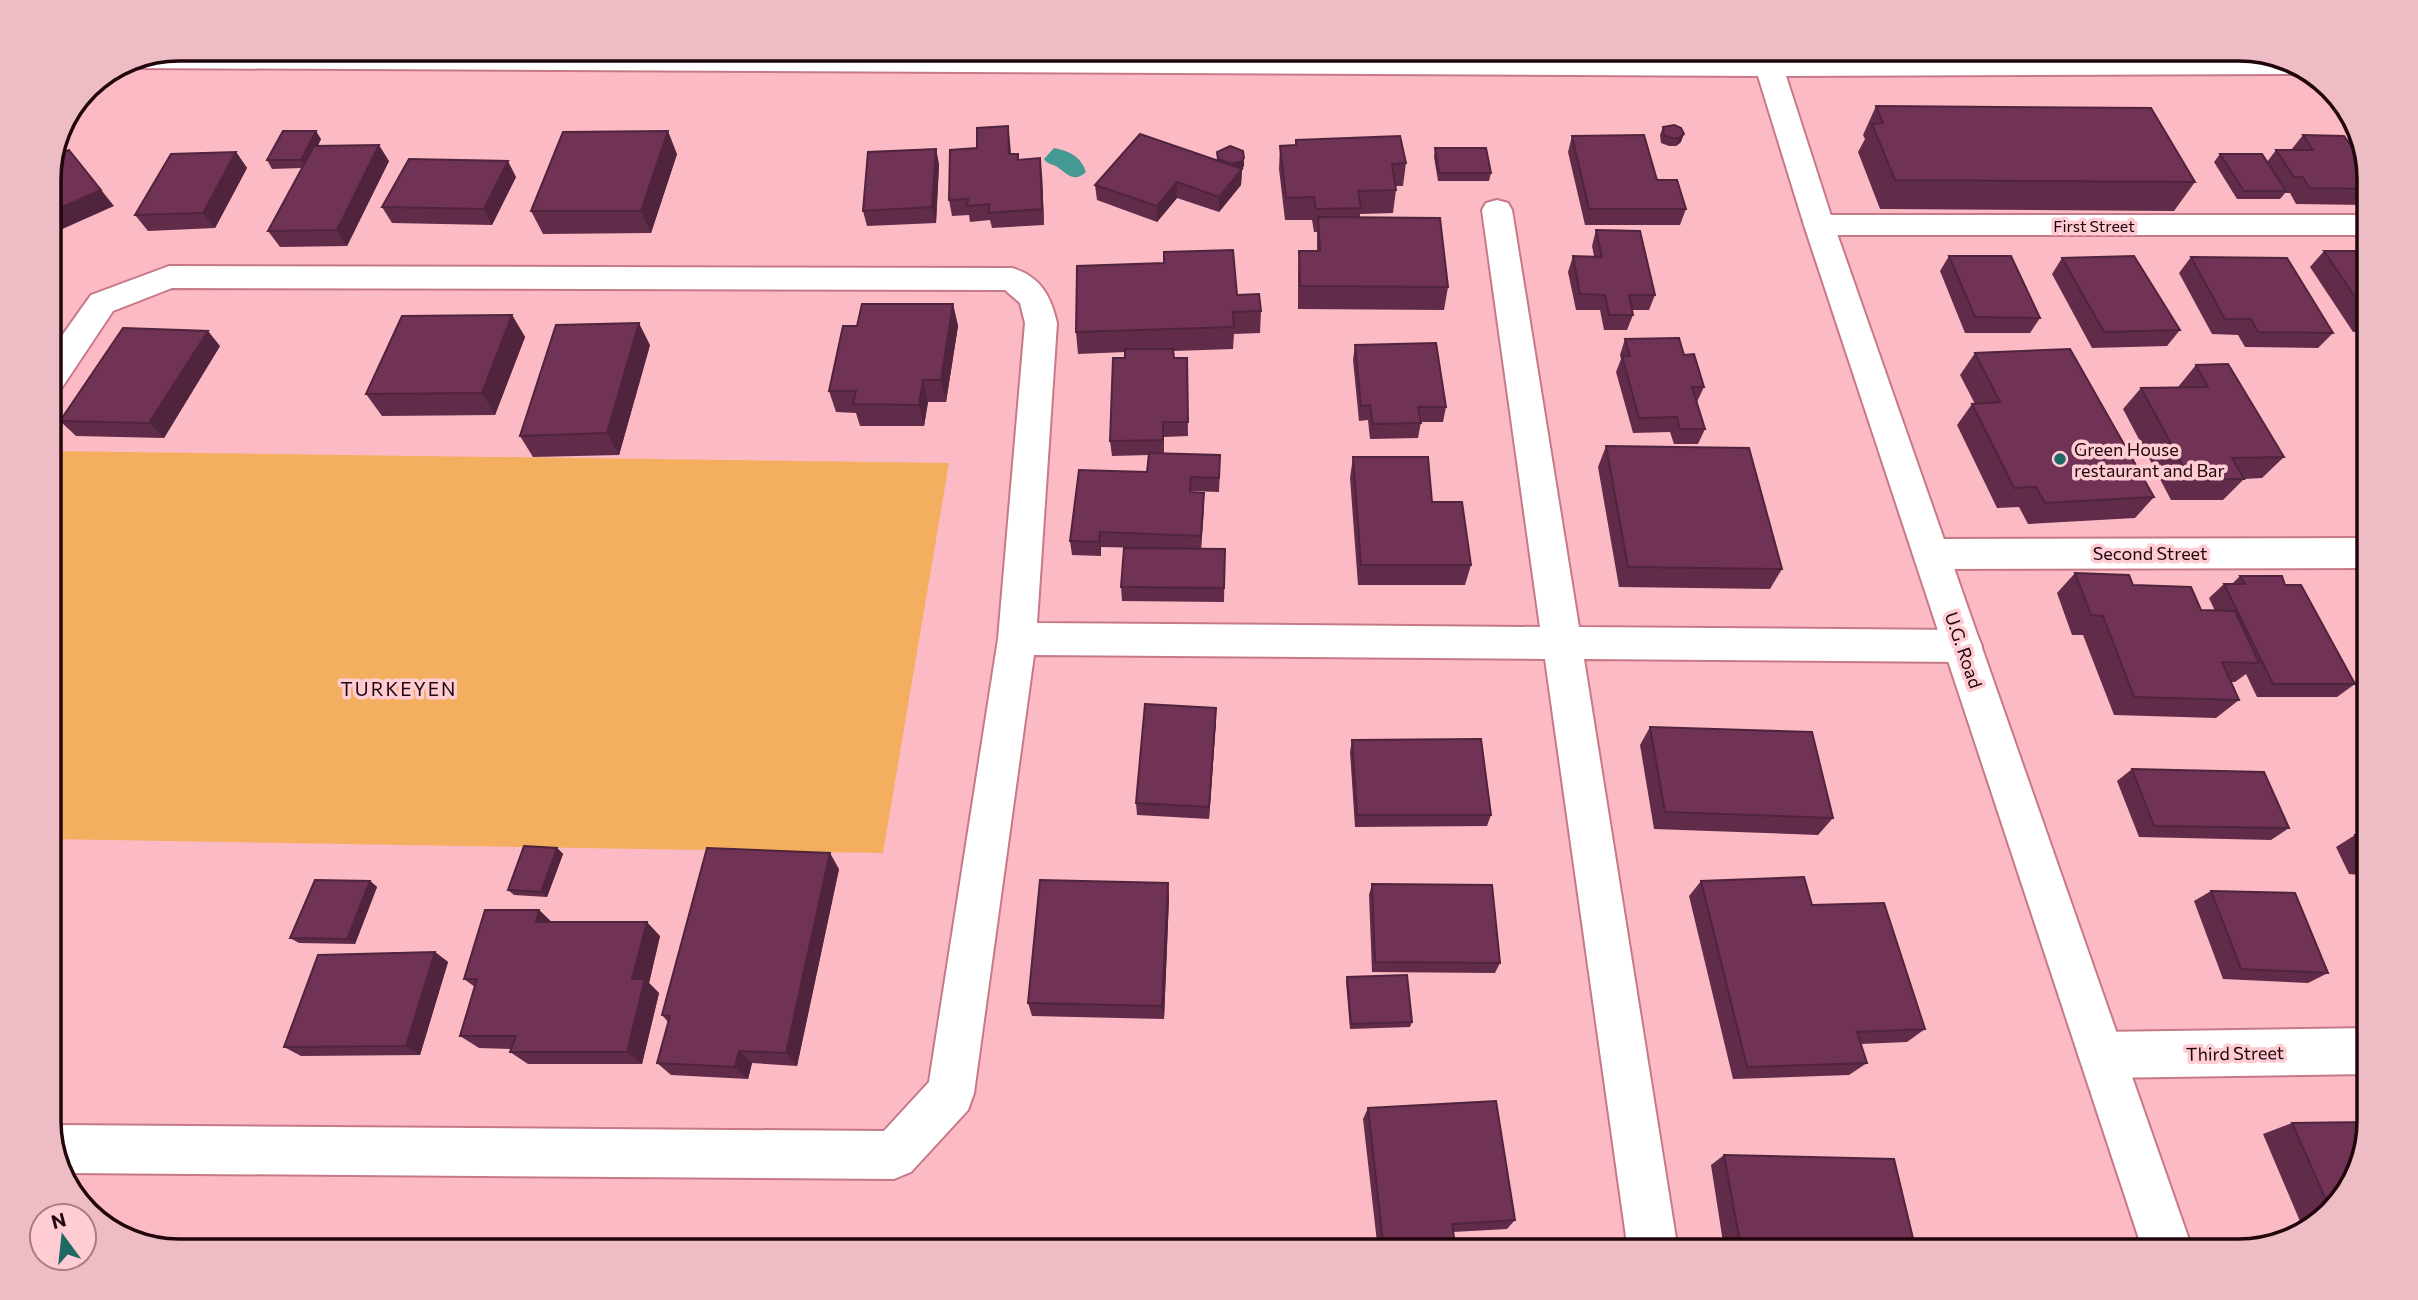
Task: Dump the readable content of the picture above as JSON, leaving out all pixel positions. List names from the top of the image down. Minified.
{"streets":{"street":["First Street","Second Street","U.G. Road","Third Street"]},"crossings":[["First Street","U.G. Road"],["Second Street","U.G. Road"],["U.G. Road","Third Street"]],"districts":["TURKEYEN"],"places":["Green House restaurant and Bar"],"north":"top"}
